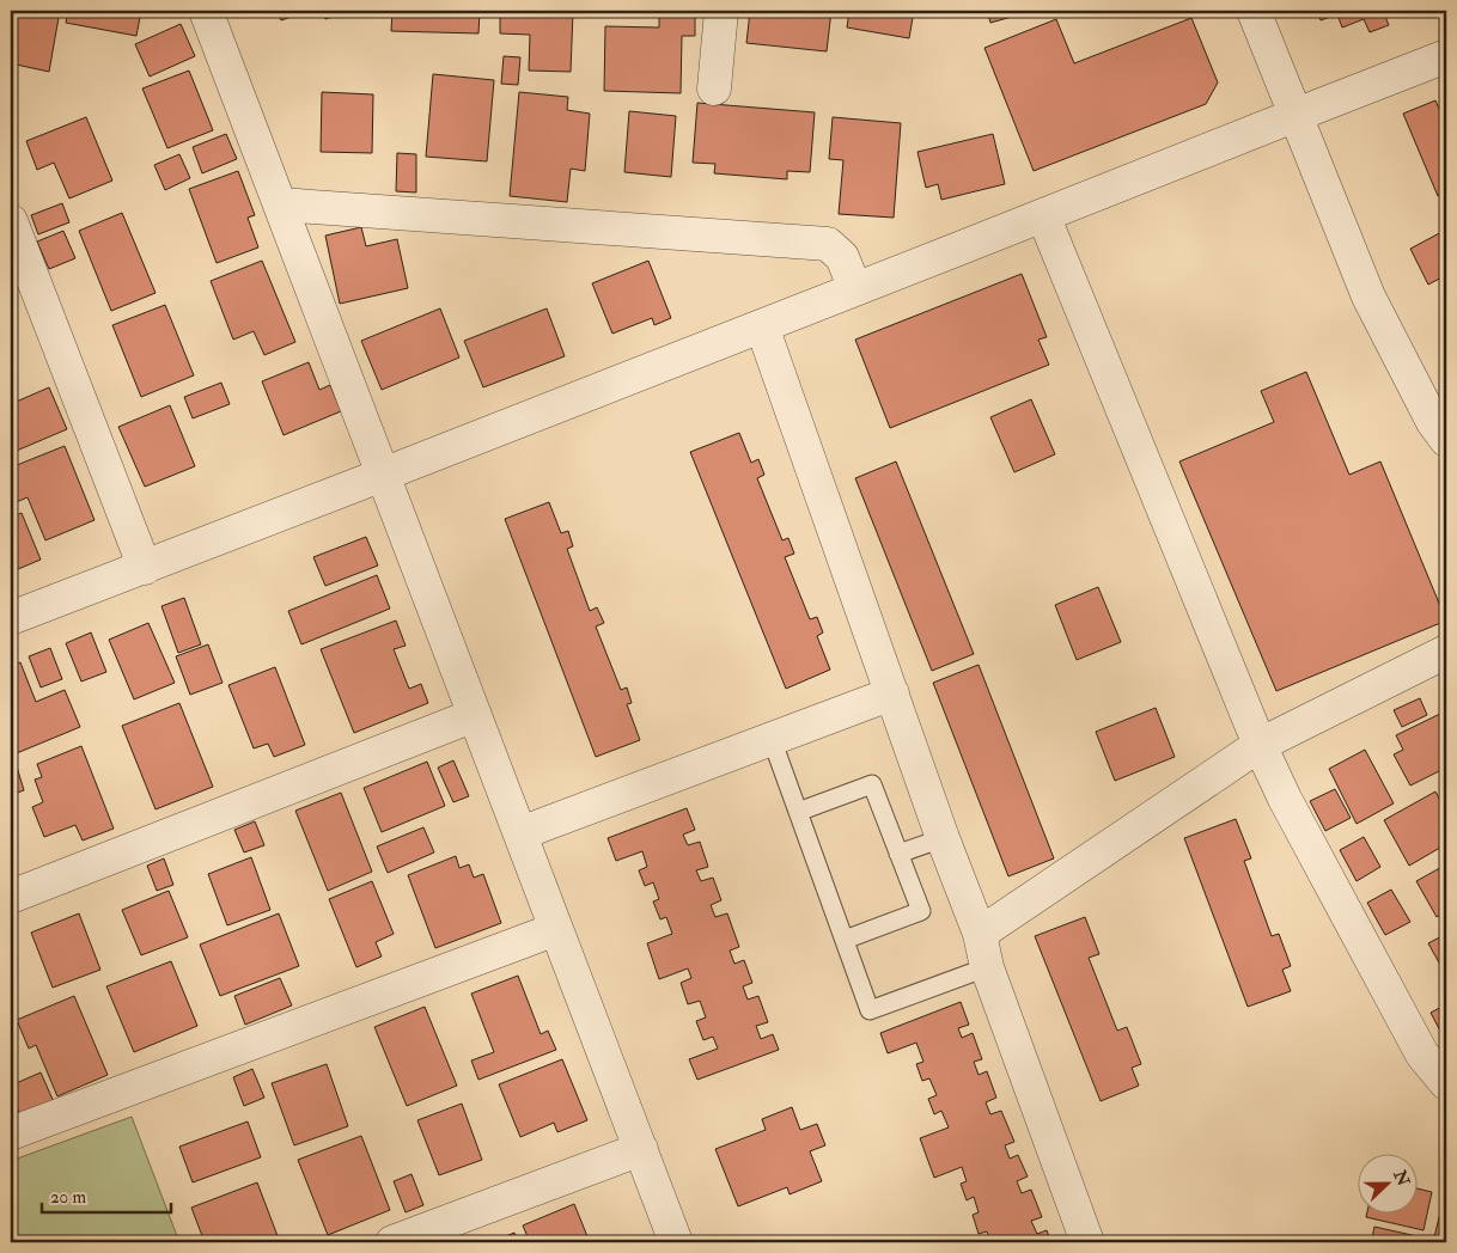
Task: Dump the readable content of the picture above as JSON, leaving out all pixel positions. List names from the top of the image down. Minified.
{"scale_bar":"20 m","north":"right"}
